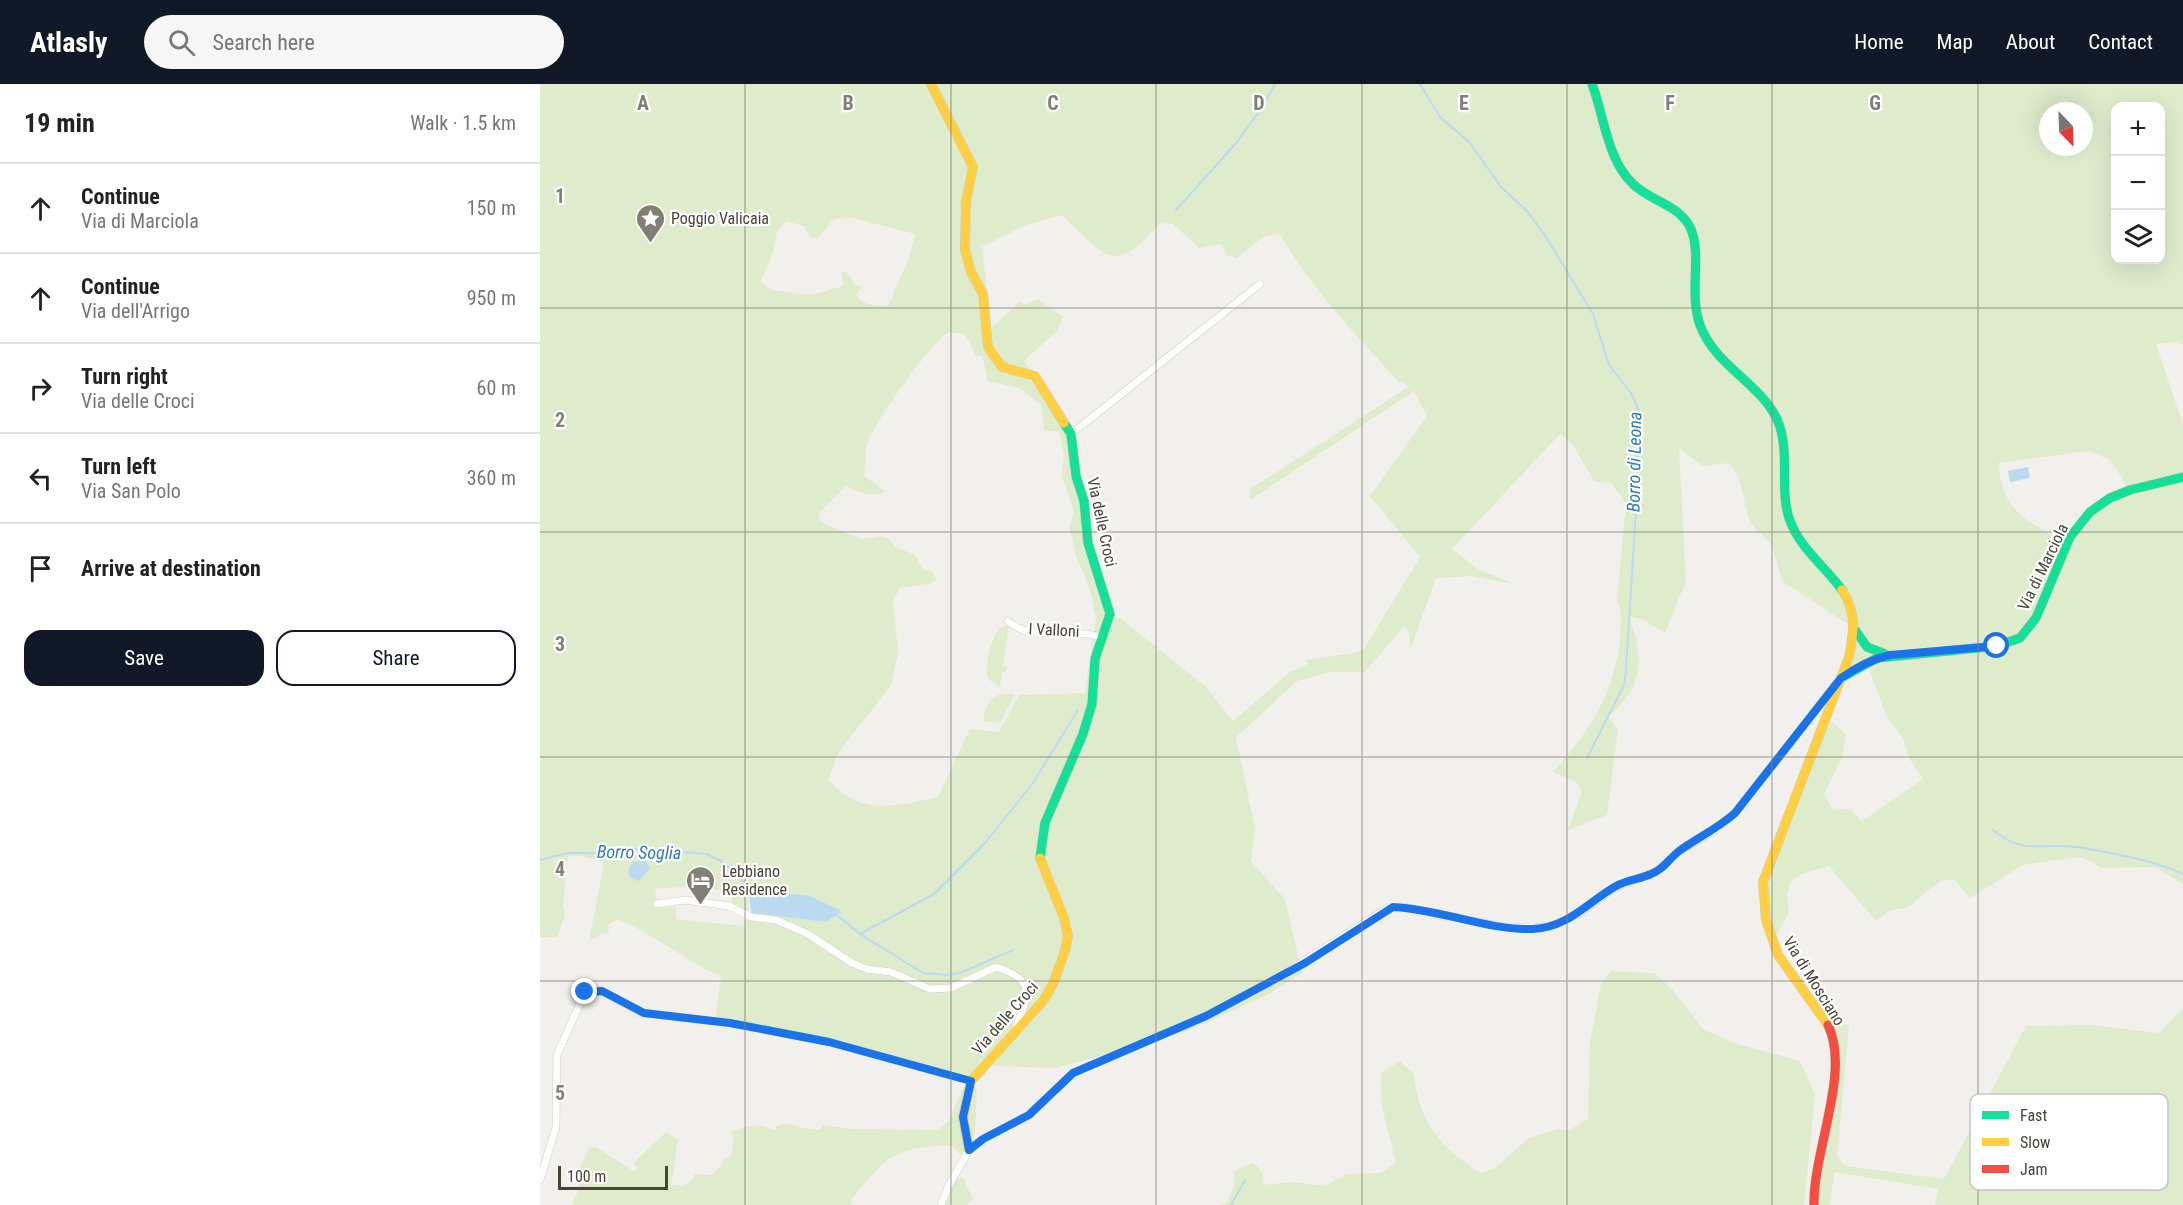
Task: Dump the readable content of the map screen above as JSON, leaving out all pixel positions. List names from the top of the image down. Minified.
{"streets":{"street":["Via delle Croci","Via di Marciola","I Valloni","Via di Mosciano"]},"crossings":[["Via delle Croci","I Valloni"],["Via di Marciola","Via di Mosciano"]],"water":["Borro di Leona","Borro Soglia"],"places":{"place":["Poggio Valicaia"],"hotel":["Lebbiano Residence"]},"legend":["Fast","Slow","Jam"],"scale_bar":"100 m","north":"bottom right","page":{"header":"Atlasly","search":"Search here","nav":["Home","Map","About","Contact"],"heading":["19 min","Walk · 1.5 km"],"map_buttons":["+","−"],"list":[["Continue","Via di Marciola","150 m"],["Continue","Via dell'Arrigo","950 m"],["Turn right","Via delle Croci","60 m"],["Turn left","Via San Polo","360 m"],"Arrive at destination"],"buttons":["Save","Share"],"scale":"100 m"},"grid":{"columns":["A","B","C","D","E","F","G"],"rows":["1","2","3","4","5"]}}
